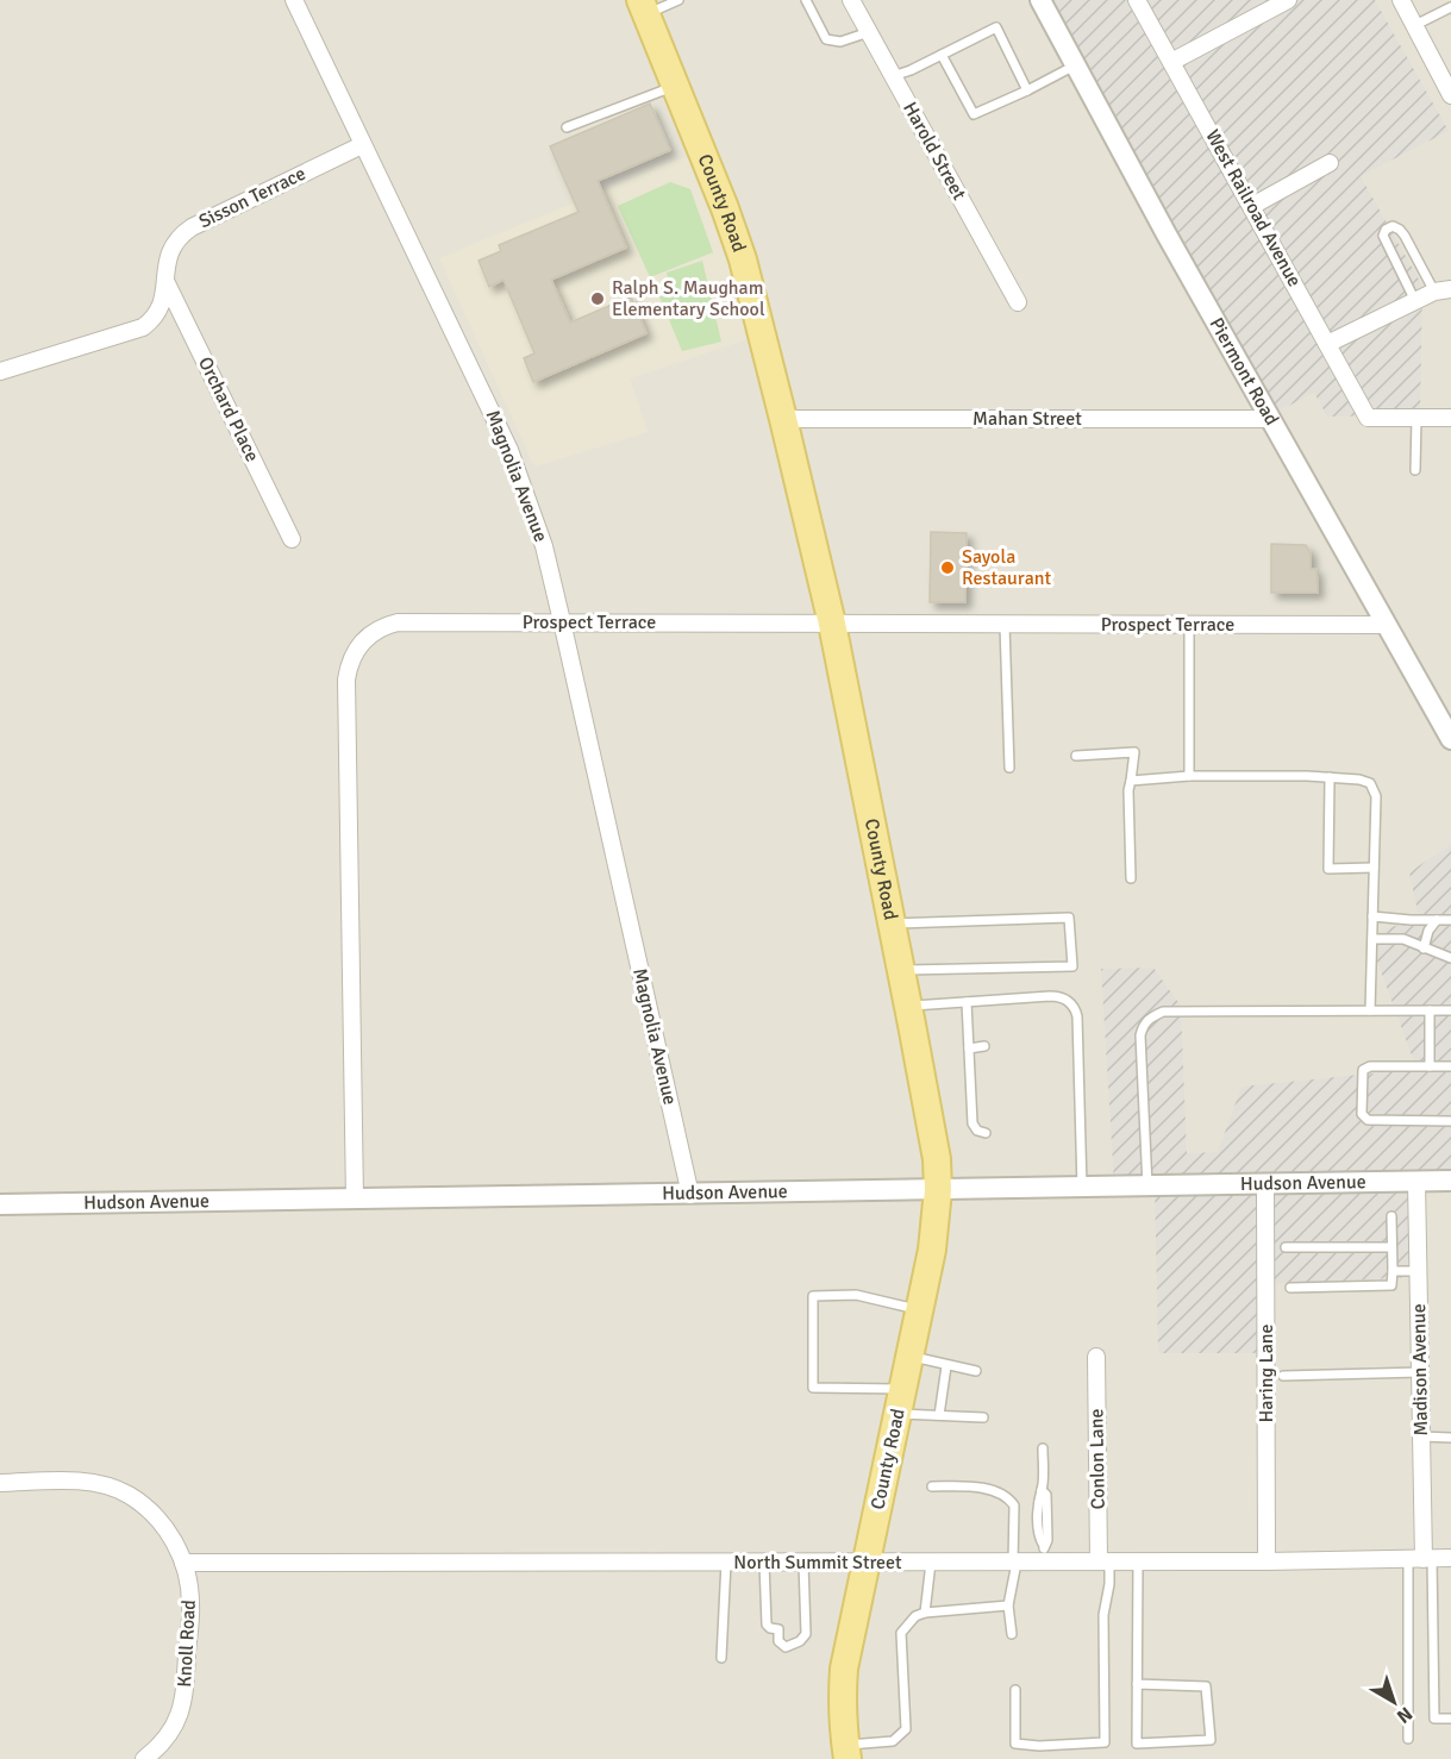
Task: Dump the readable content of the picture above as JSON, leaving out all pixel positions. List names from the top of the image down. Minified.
{"streets":{"main road":["County Road"],"street":["Harold Street","Sisson Terrace","West Railroad Avenue","Piermont Road","Orchard Place","Mahan Street","Magnolia Avenue","Prospect Terrace","Hudson Avenue","Madison Avenue","Haring Lane","Conlon Lane","North Summit Street","Knoll Road"]},"crossings":[["Sisson Terrace","Orchard Place"],["Sisson Terrace","Magnolia Avenue"],["County Road","Mahan Street"],["County Road","Prospect Terrace"],["County Road","Hudson Avenue"],["County Road","North Summit Street"],["Piermont Road","Mahan Street"],["Piermont Road","Prospect Terrace"],["Magnolia Avenue","Prospect Terrace"],["Magnolia Avenue","Hudson Avenue"],["Prospect Terrace","Hudson Avenue"],["Hudson Avenue","Madison Avenue"],["Hudson Avenue","Haring Lane"],["Madison Avenue","North Summit Street"],["Haring Lane","North Summit Street"],["Conlon Lane","North Summit Street"],["North Summit Street","Knoll Road"]],"places":["Ralph S. Maugham Elementary School","Sayola Restaurant"],"north":"bottom right"}
